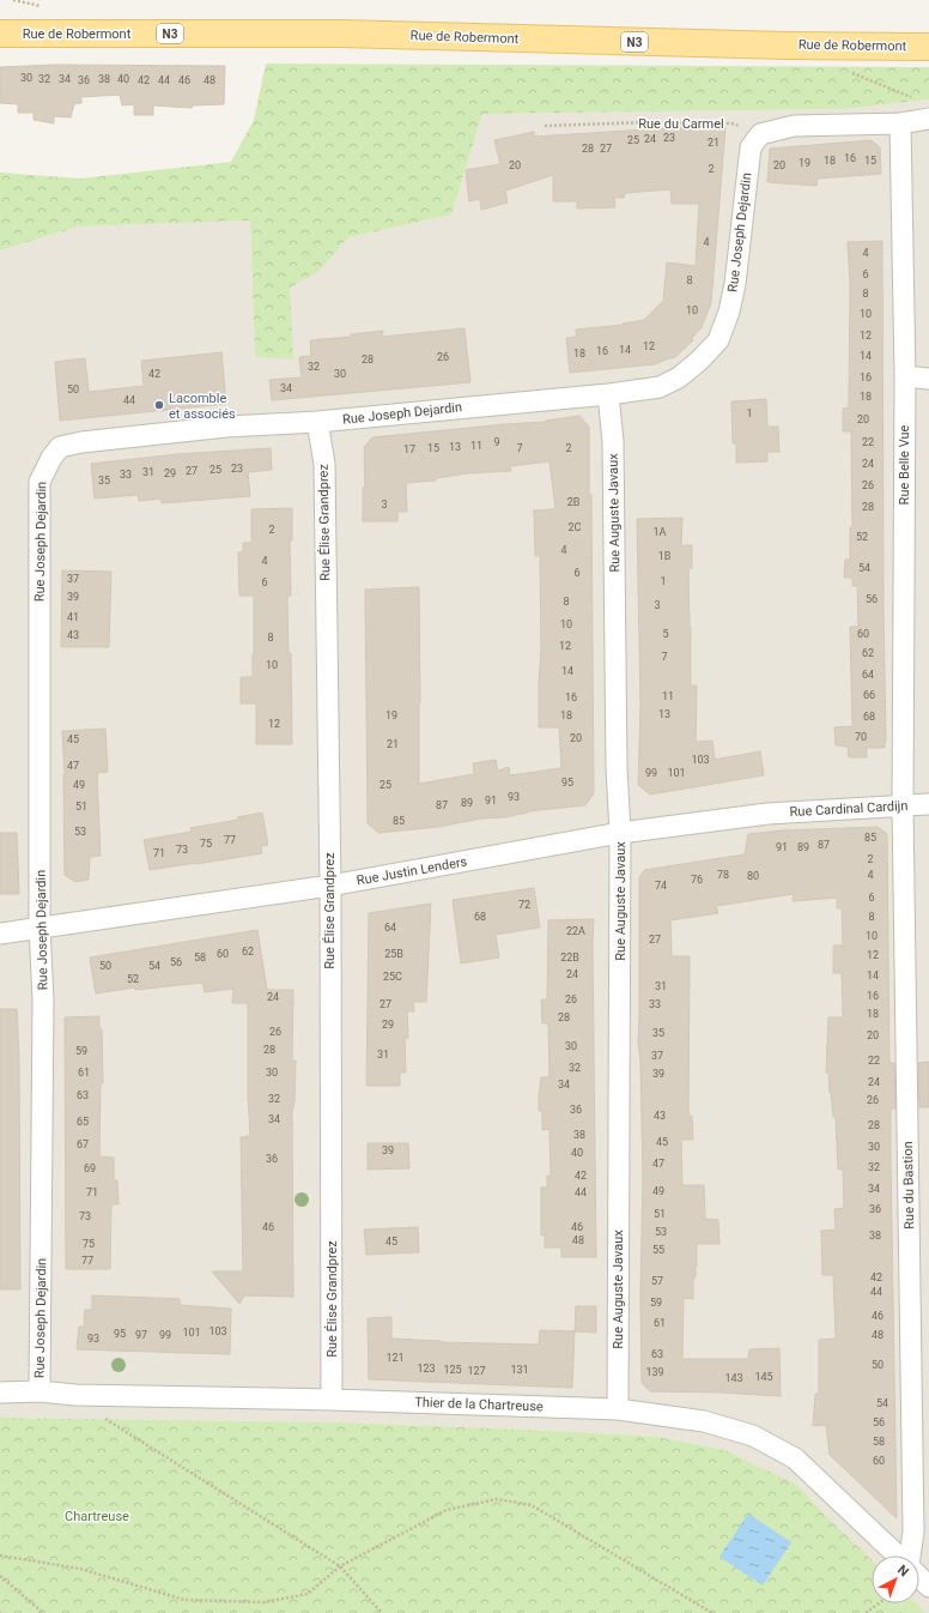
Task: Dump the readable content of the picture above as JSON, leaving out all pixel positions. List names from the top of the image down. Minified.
{"streets":{"main road":["Rue de Robermont","N3"],"street":["Rue Joseph Dejardin","Rue Belle Vue","Rue Auguste Javaux","Rue Élise Grandprez","Rue Cardinal Cardijn","Rue Justin Lenders","Rue du Bastion","Thier de la Chartreuse"],"path":["Rue du Carmel"]},"crossings":[["Rue du Carmel","Rue Joseph Dejardin"],["Rue Joseph Dejardin","Rue Auguste Javaux"],["Rue Joseph Dejardin","Rue Élise Grandprez"],["Rue Joseph Dejardin","Rue Justin Lenders"],["Rue Joseph Dejardin","Thier de la Chartreuse"],["Rue Belle Vue","Rue Cardinal Cardijn"],["Rue Belle Vue","Rue du Bastion"],["Rue Auguste Javaux","Rue Justin Lenders"],["Rue Auguste Javaux","Thier de la Chartreuse"],["Rue Élise Grandprez","Rue Justin Lenders"],["Rue Élise Grandprez","Thier de la Chartreuse"],["Rue Cardinal Cardijn","Rue Justin Lenders"],["Rue Cardinal Cardijn","Rue du Bastion"]],"parks":["Chartreuse"],"places":["Lacomble et associés"],"house_numbers":["30","32","34","38","40","36","42","44","46","48","23","24","25","21","28","27","16","18","15","19","20","20","2","4","4","6","8","8","10","10","12","12","14","16","18","14","26","28","32","42","30","16","34","50","18","44","1","20","9","22","11","13","15","7","2","17","24","23","25","27","31","29","33","35","26","2B","3","28","2C","2","1A","52","4","1B","4","54","6","37","1","6","39","56","8","3","41","10","5","60","43","8","12","62","7","10","14","64","66","11","16","13","19","18","68","12","70","20","45","21","103","47","99","101","95","49","25","93","91","89","87","51","85","53","85","77","75","87","91","89","73","71","2","78","4","80","76","74","6","72","68","8","64","22A","10","27","62","60","25B","12","58","22B","56","50","54","24","14","25C","52","31","16","24","26","27","33","18","28","29","26","35","20","30","28","59","31","37","22","32","61","30","39","24","34","63","32","26","36","43","34","65","28","38","45","67","30","39","40","36","47","32","69","42","34","49","71","44","36","51","73","46","46","53","38","48","45","75","55","77","42","57","44","59","46","61","103","101","95","97","99","48","93","63","121","50","123","125","131","127","139","145","143","54","56","58","60"],"north":"top right"}
